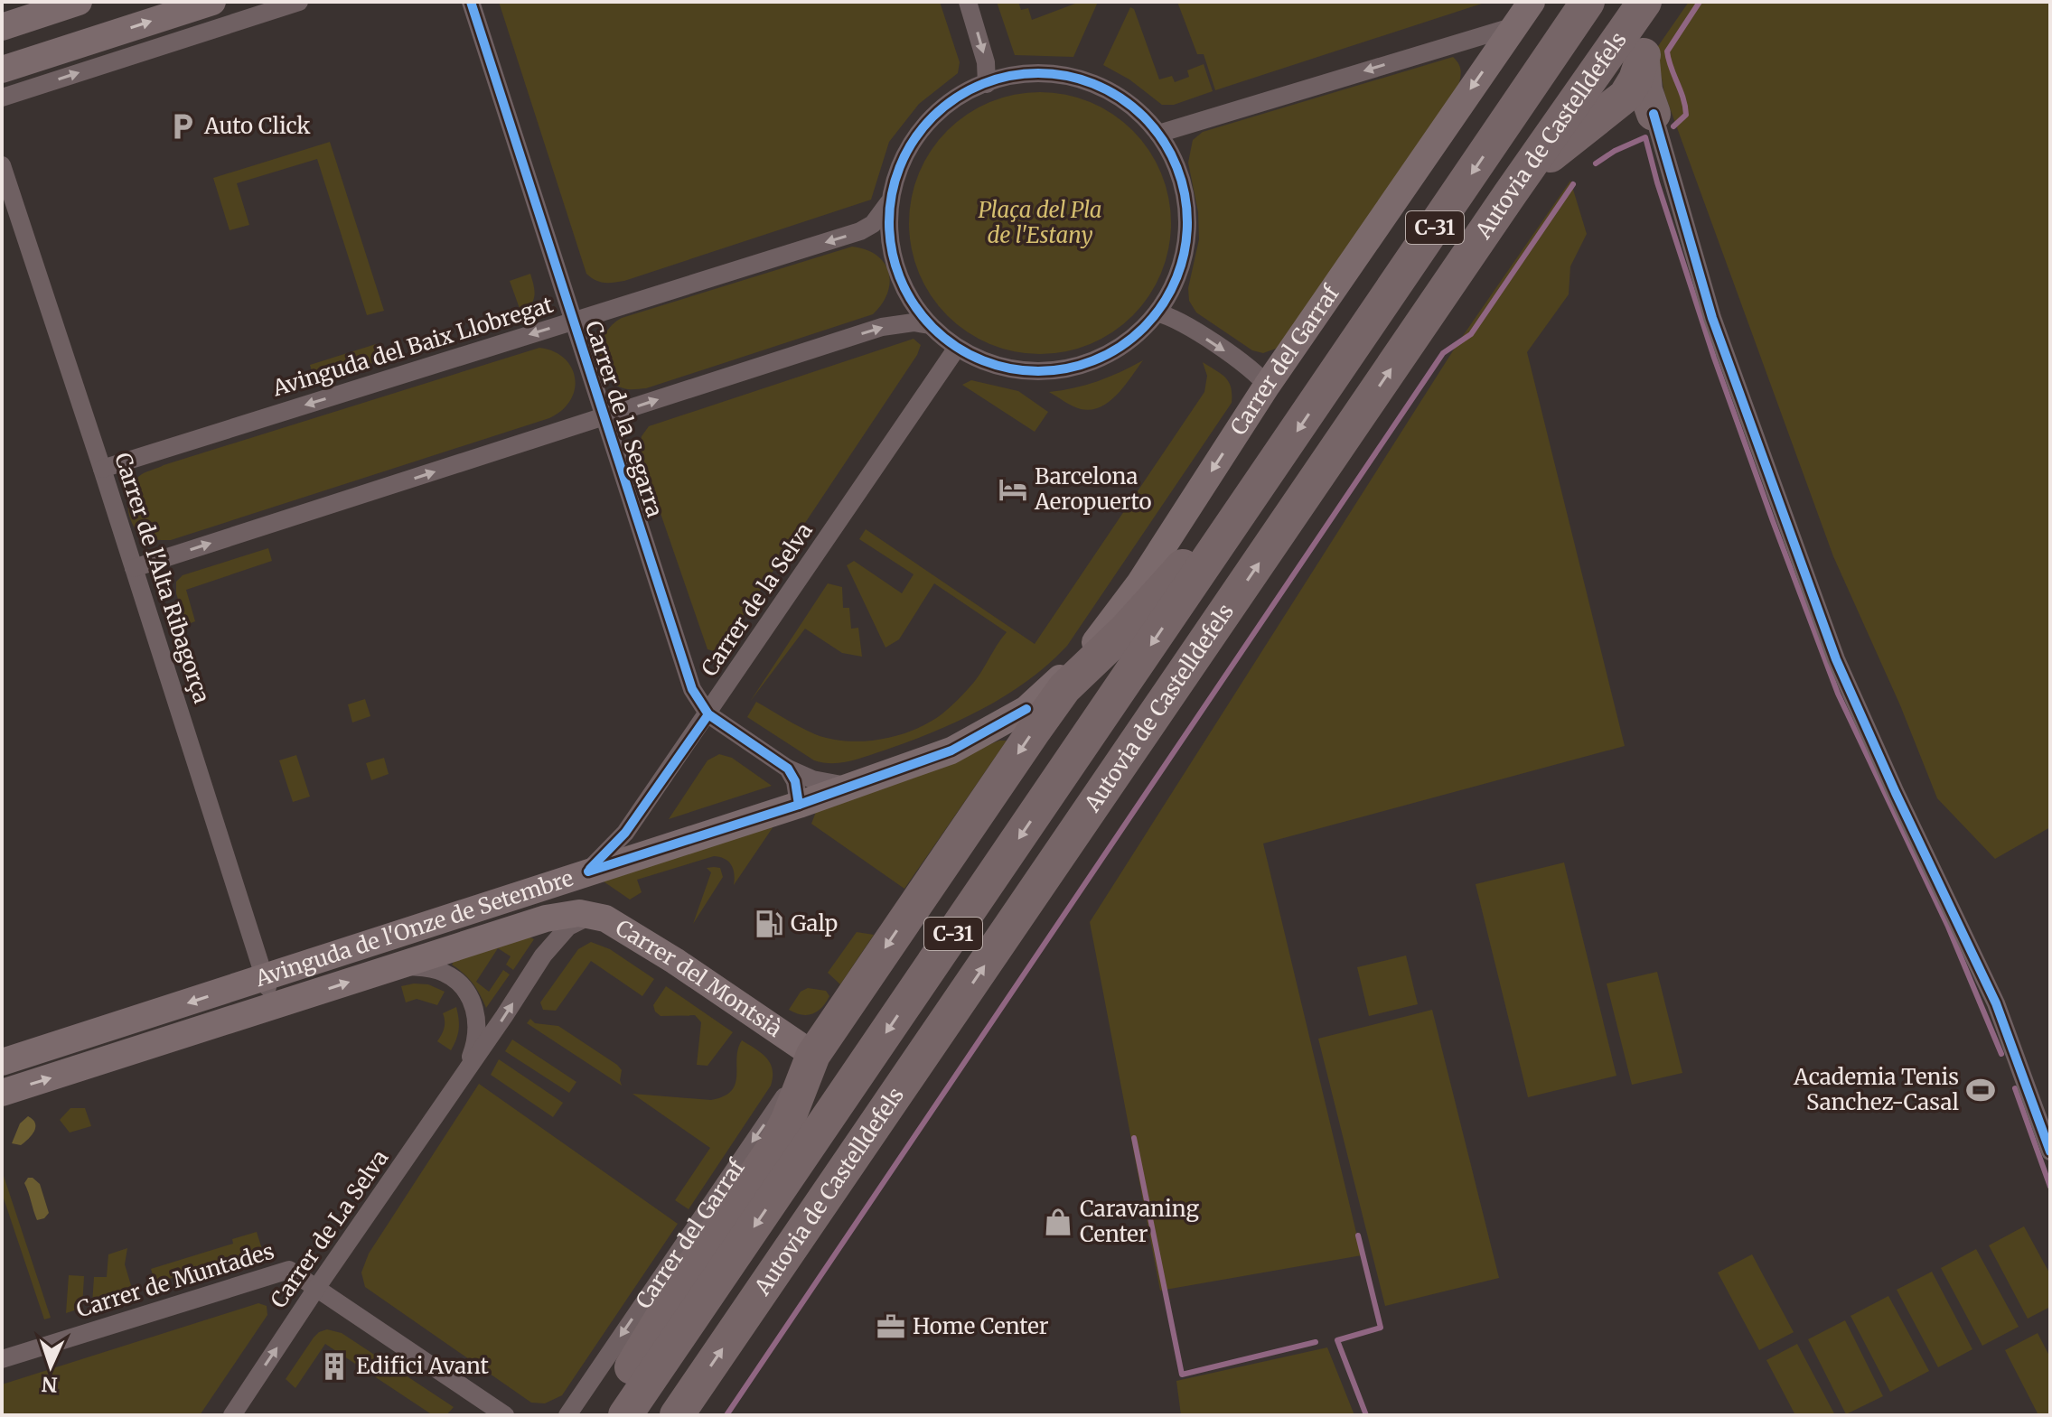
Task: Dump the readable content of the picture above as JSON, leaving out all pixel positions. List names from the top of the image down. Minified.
{"streets":{"highway":["Autovia de Castelldefels","C-31"],"main road":["Carrer del Garraf","Avinguda de l'Onze de Setembre","Carrer del Montsià"],"street":["Avinguda del Baix Llobregat","Carrer de la Segarra","Carrer de l'Alta Ribagorça","Carrer de la Selva","Carrer de La Selva","Carrer de Muntades"]},"crossings":[["Avinguda del Baix Llobregat","Carrer de la Segarra"],["Avinguda del Baix Llobregat","Carrer de l'Alta Ribagorça"],["Carrer del Garraf","Avinguda de l'Onze de Setembre"],["Carrer del Garraf","Carrer del Montsià"],["Carrer de la Segarra","Carrer de la Selva"],["Carrer de la Segarra","Avinguda de l'Onze de Setembre"],["Carrer de l'Alta Ribagorça","Avinguda de l'Onze de Setembre"],["Carrer de la Selva","Avinguda de l'Onze de Setembre"],["Avinguda de l'Onze de Setembre","Carrer del Montsià"],["Avinguda de l'Onze de Setembre","Carrer de La Selva"],["Carrer del Montsià","Carrer de La Selva"],["Carrer de La Selva","Carrer de Muntades"]],"one_way":["Carrer del Garraf","Carrer de La Selva"],"parks":["Plaça del Pla de l'Estany"],"places":{"parking":["Auto Click"],"hotel":["Barcelona Aeropuerto"],"fuel station":["Galp"],"sports":["Academia Tenis Sanchez-Casal"],"shop":["Caravaning Center"],"office":["Home Center"],"building":["Edifici Avant"]},"north":"bottom"}
